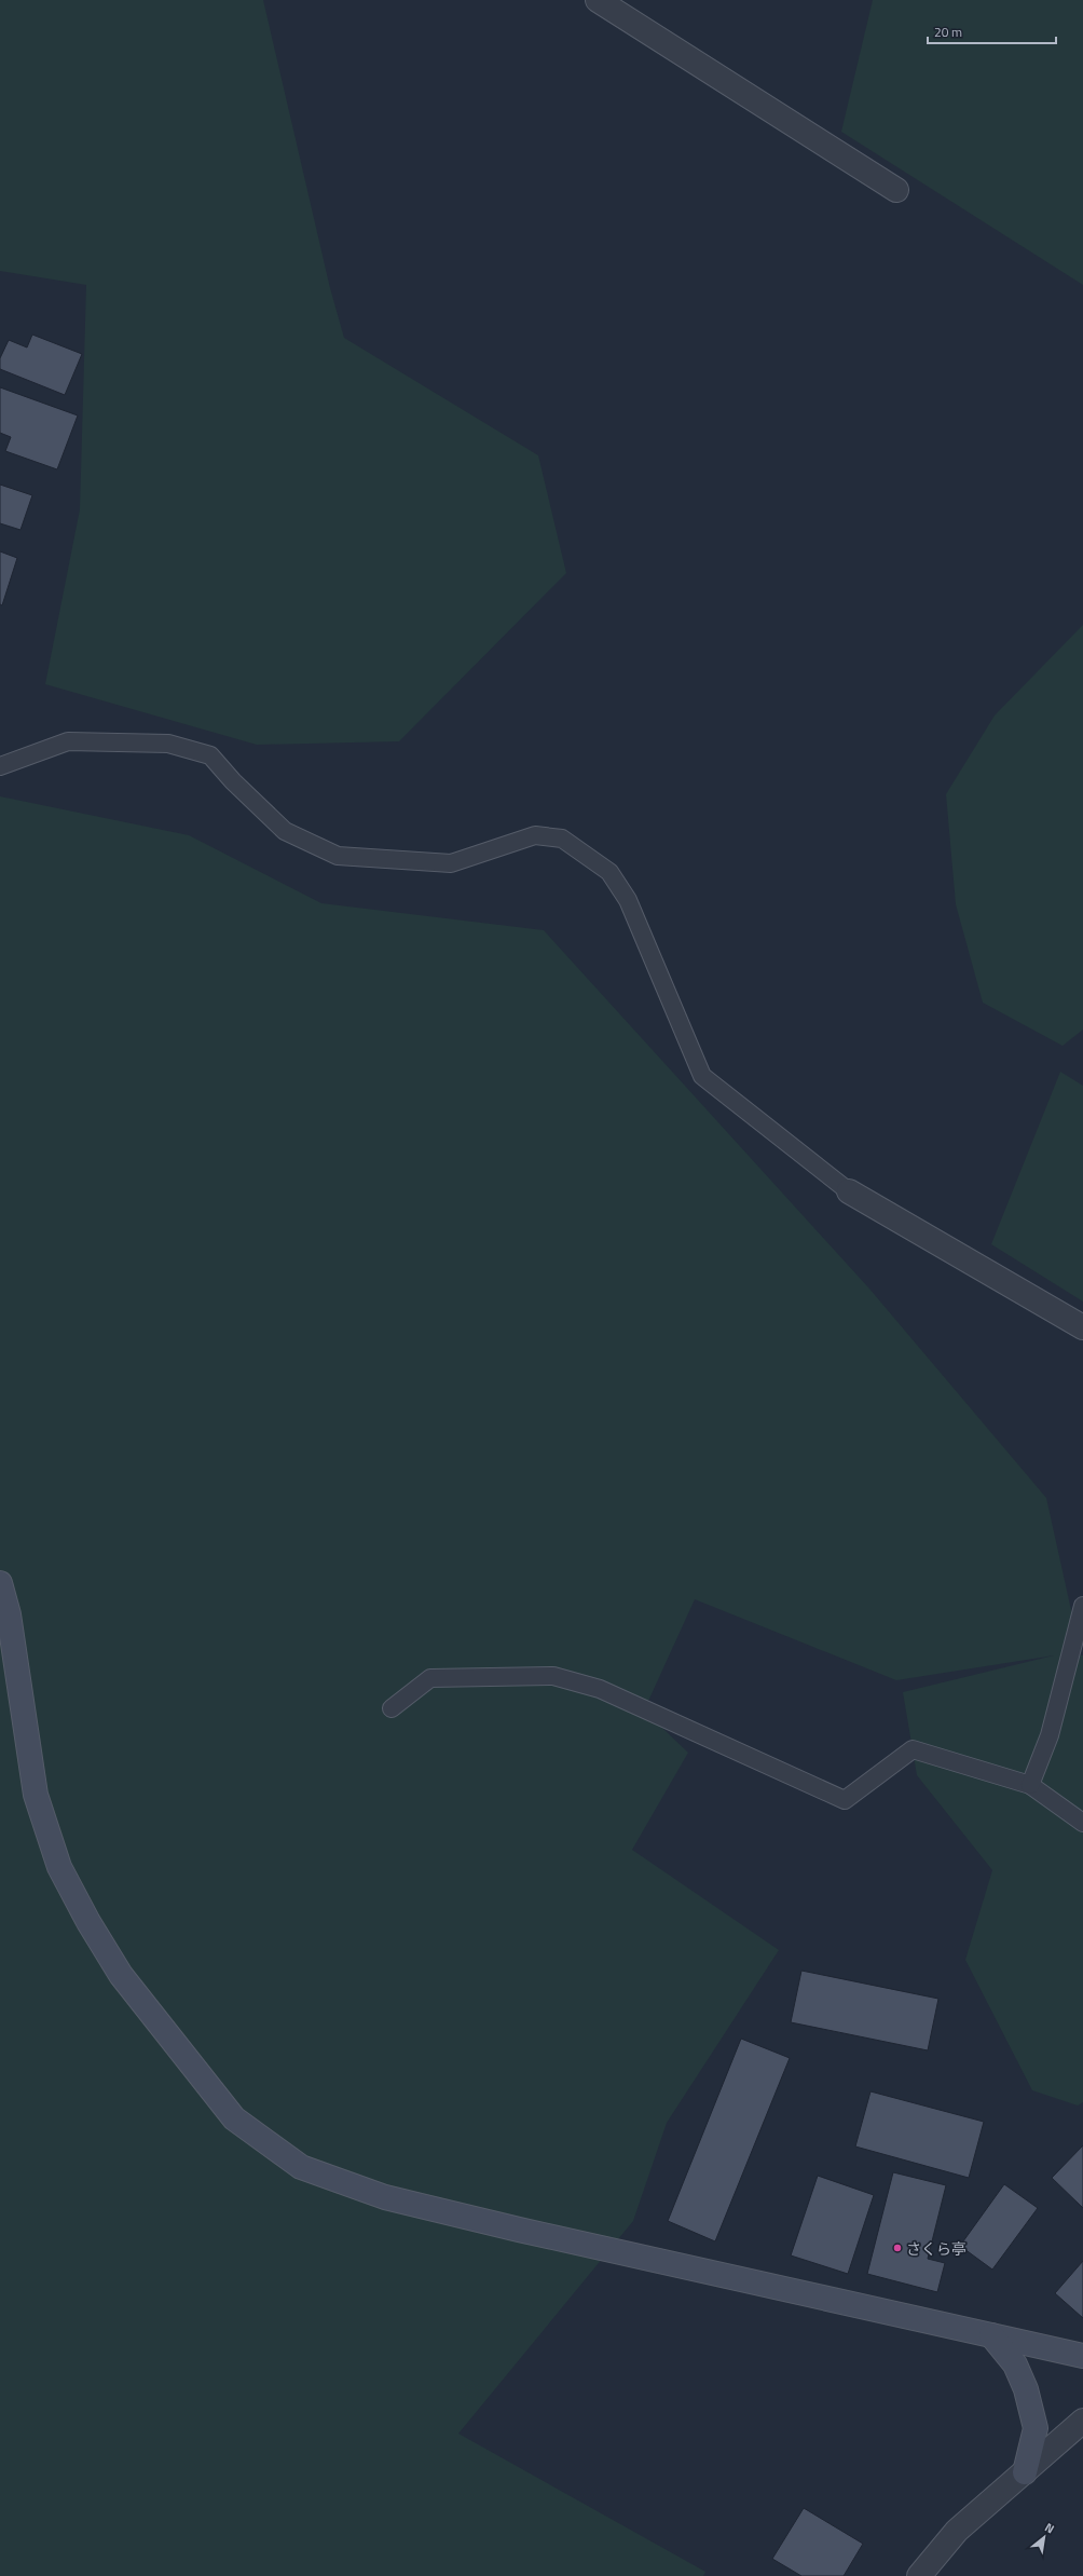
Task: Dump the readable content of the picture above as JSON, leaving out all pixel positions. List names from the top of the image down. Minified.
{"places":["さくら亭"],"scale_bar":"20 m","north":"top right"}
